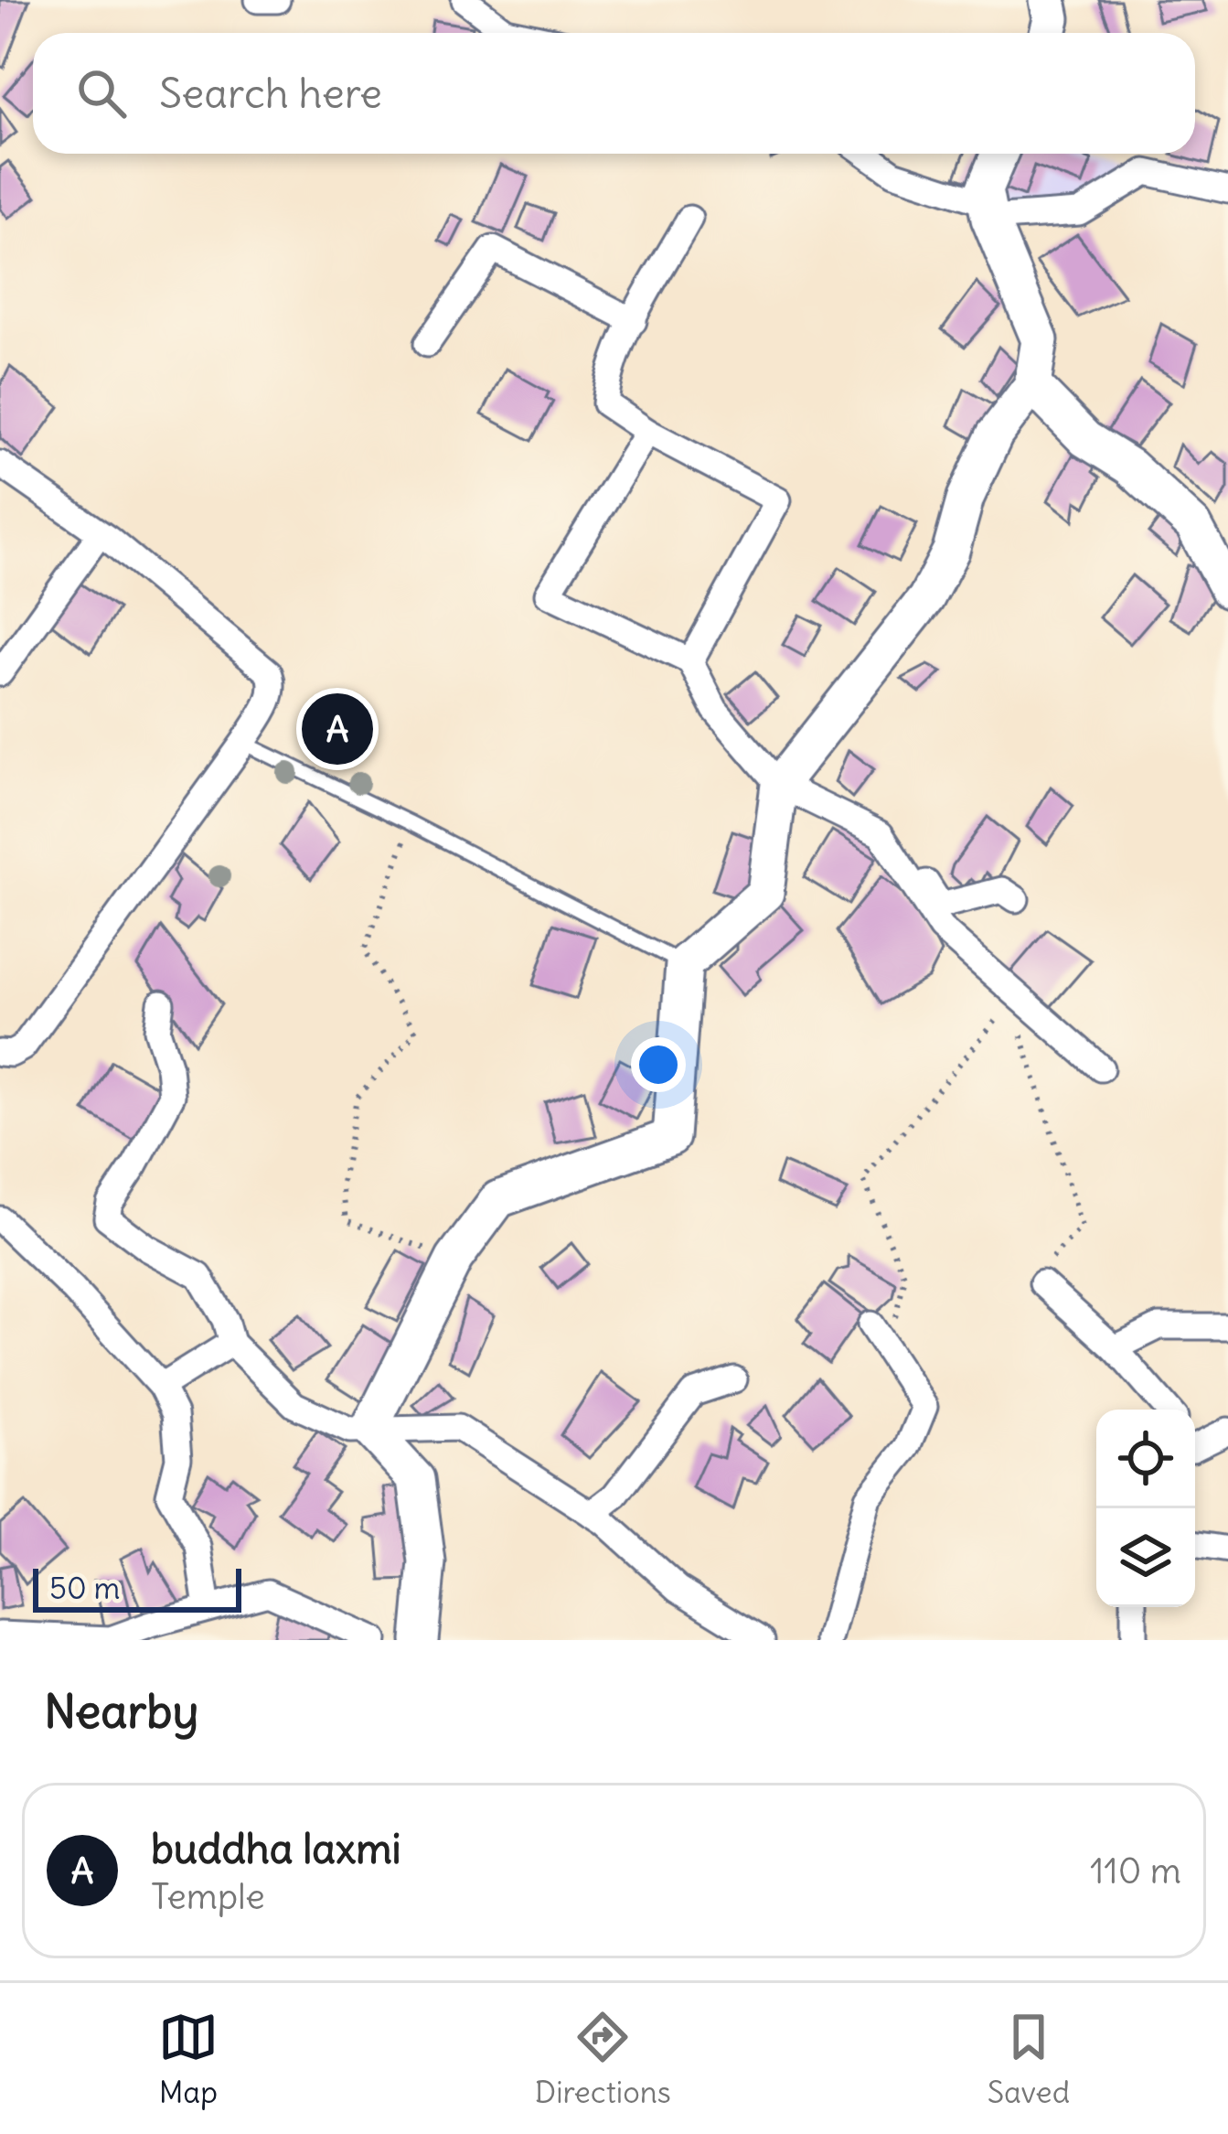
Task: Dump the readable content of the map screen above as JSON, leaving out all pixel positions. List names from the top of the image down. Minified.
{"scale_bar":"50 m","page":{"search":"Search here","pins":"A","scale":"50 m","heading":"Nearby","list":[{"mark":"A","name":"buddha laxmi","note":"Temple","value":"110 m"}],"nav":["Map","Directions","Saved"]}}
